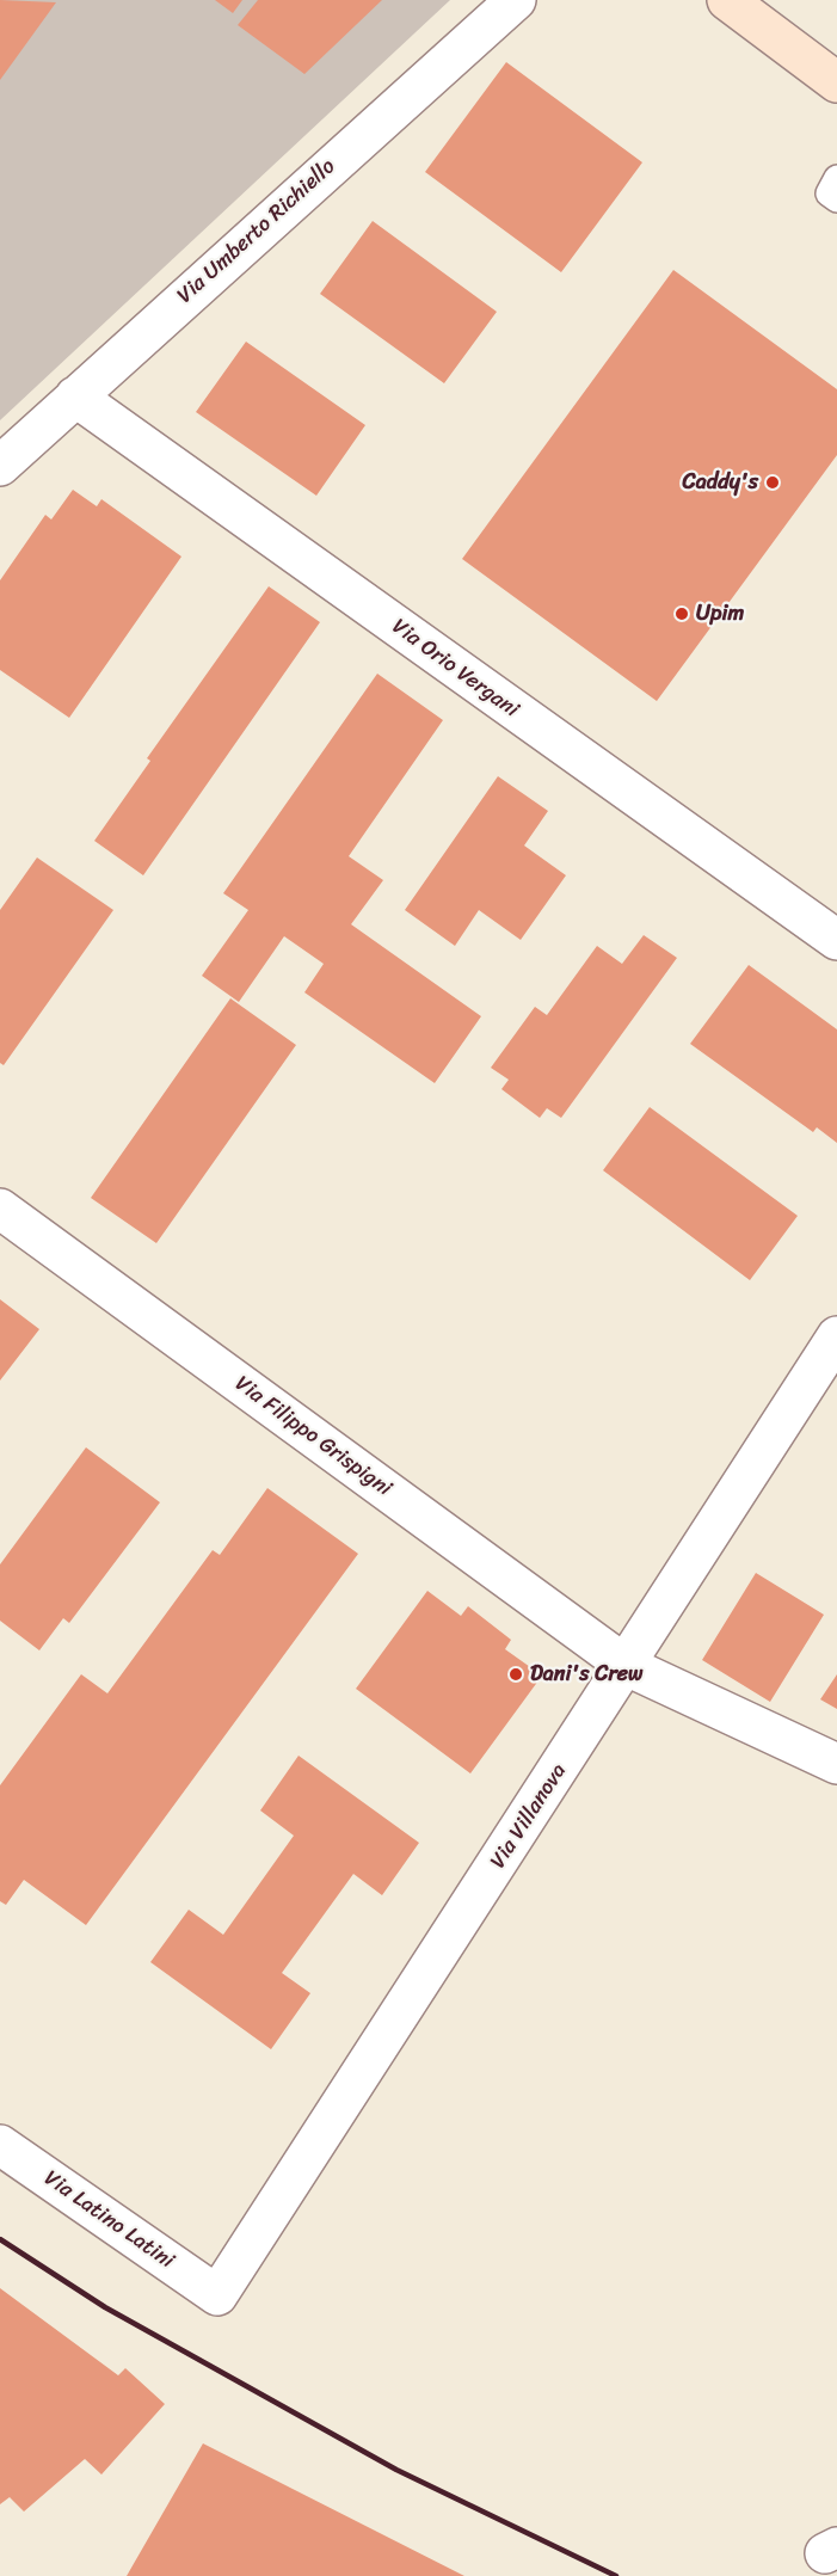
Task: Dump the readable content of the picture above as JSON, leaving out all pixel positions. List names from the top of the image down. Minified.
{"streets":{"street":["Via Umberto Richiello","Via Orio Vergani","Via Filippo Grispigni","Via Villanova","Via Latino Latini"]},"crossings":[["Via Umberto Richiello","Via Orio Vergani"],["Via Filippo Grispigni","Via Villanova"],["Via Villanova","Via Latino Latini"]],"places":["Caddy's","Upim","Dani's Crew"]}
